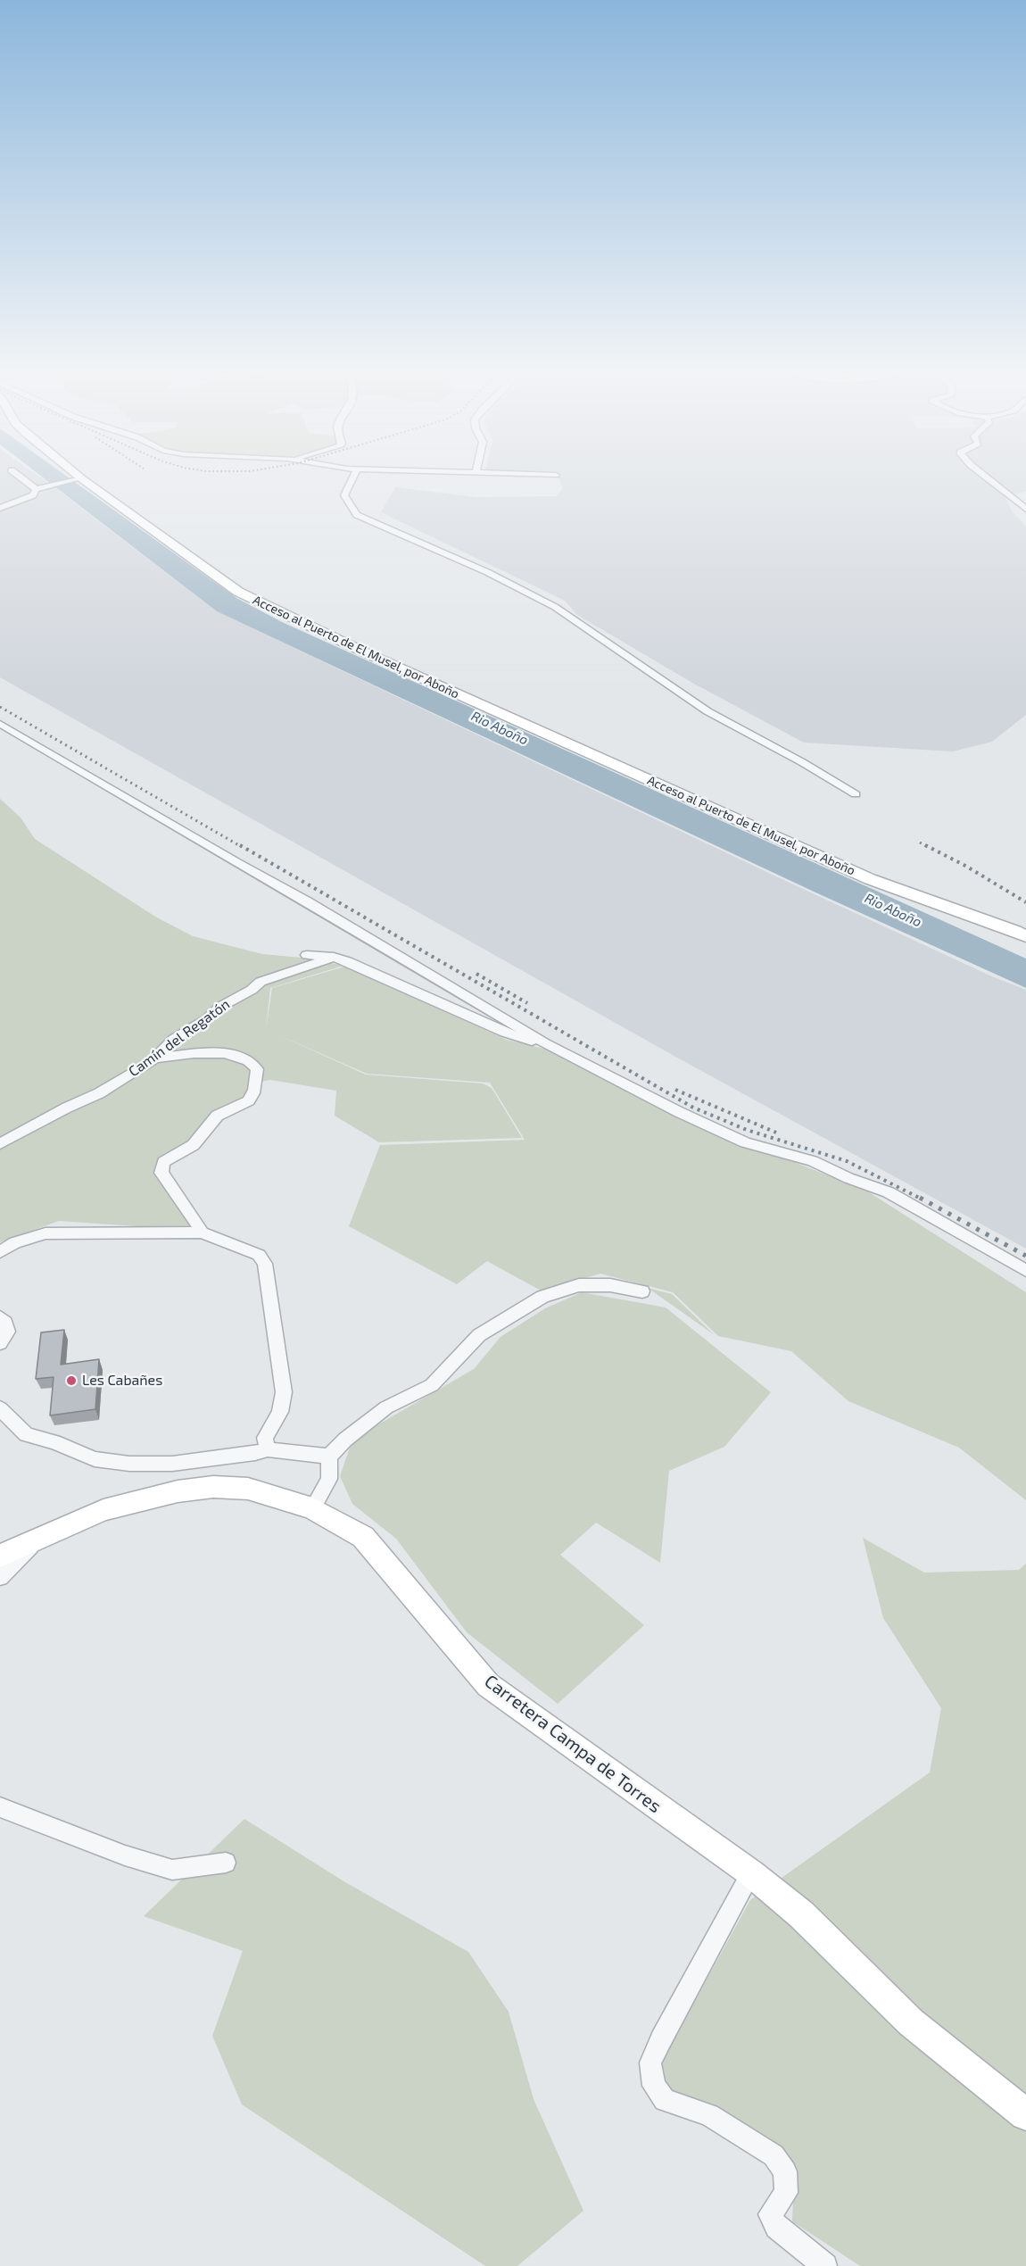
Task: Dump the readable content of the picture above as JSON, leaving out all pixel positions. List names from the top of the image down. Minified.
{"streets":{"street":["Acceso al Puerto de El Musel, por Aboño","Camín del Regatón","Carretera Campa de Torres"]},"water":["Rio Aboño"],"places":["Les Cabañes"]}
